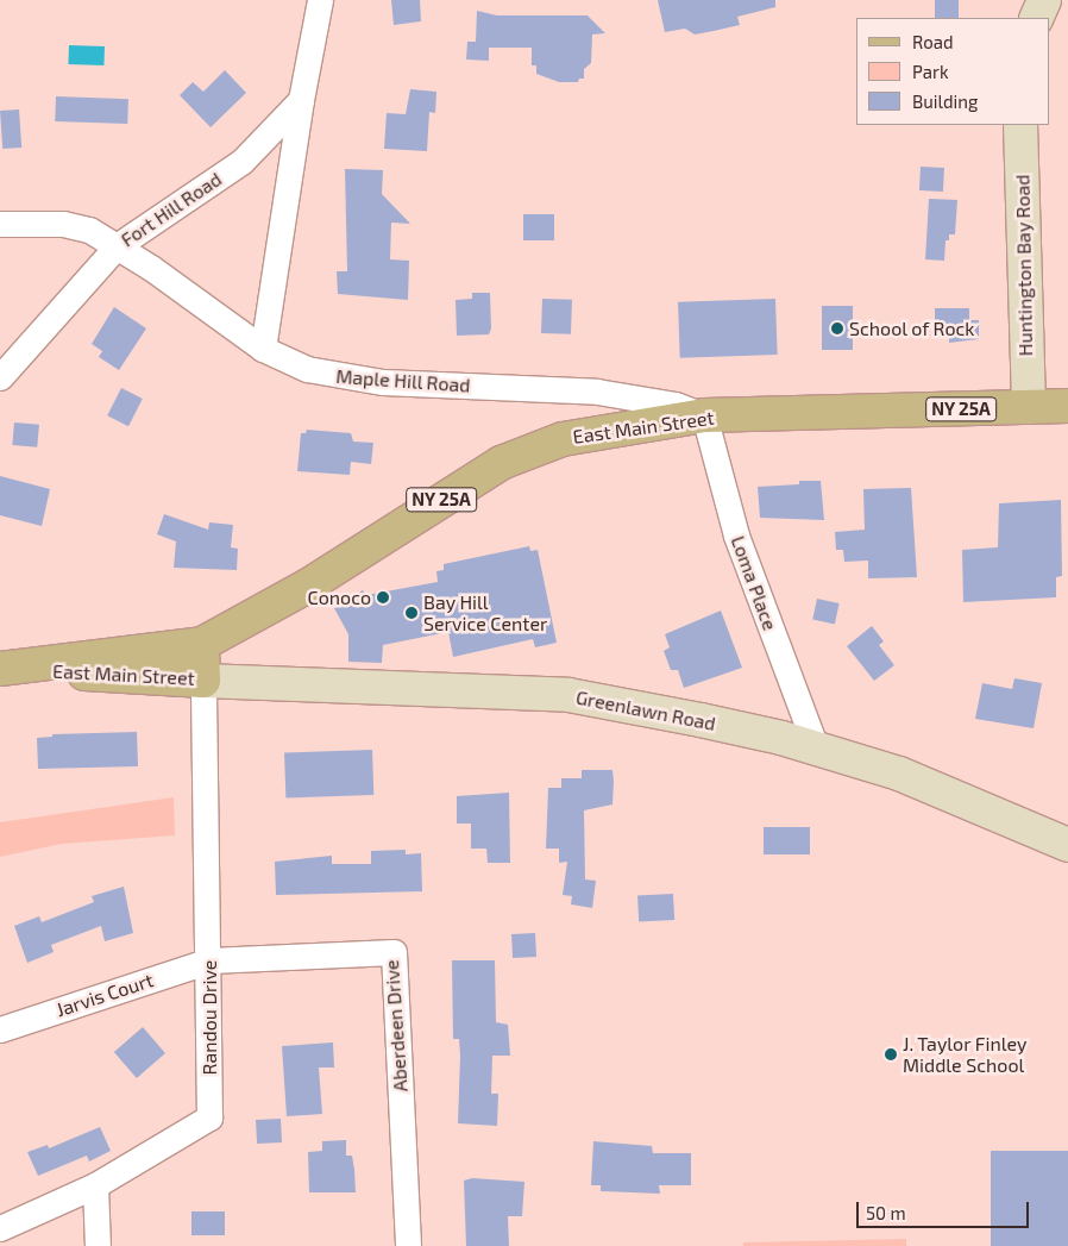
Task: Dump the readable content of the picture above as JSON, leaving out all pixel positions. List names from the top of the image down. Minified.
{"streets":{"main road":["Huntington Bay Road","NY 25A","East Main Street","Greenlawn Road"],"street":["Fort Hill Road","Maple Hill Road","Loma Place","Jarvis Court","Randou Drive","Aberdeen Drive"]},"crossings":[["Fort Hill Road","Maple Hill Road"],["Huntington Bay Road","East Main Street"],["Maple Hill Road","East Main Street"],["Maple Hill Road","Loma Place"],["East Main Street","Loma Place"],["East Main Street","Greenlawn Road"],["East Main Street","Randou Drive"],["Loma Place","Greenlawn Road"],["Greenlawn Road","Randou Drive"],["Jarvis Court","Randou Drive"],["Jarvis Court","Aberdeen Drive"],["Randou Drive","Aberdeen Drive"]],"places":["School of Rock","Conoco","Bay Hill Service Center","J. Taylor Finley Middle School"],"legend":["Road","Park","Building"],"scale_bar":"50 m"}
